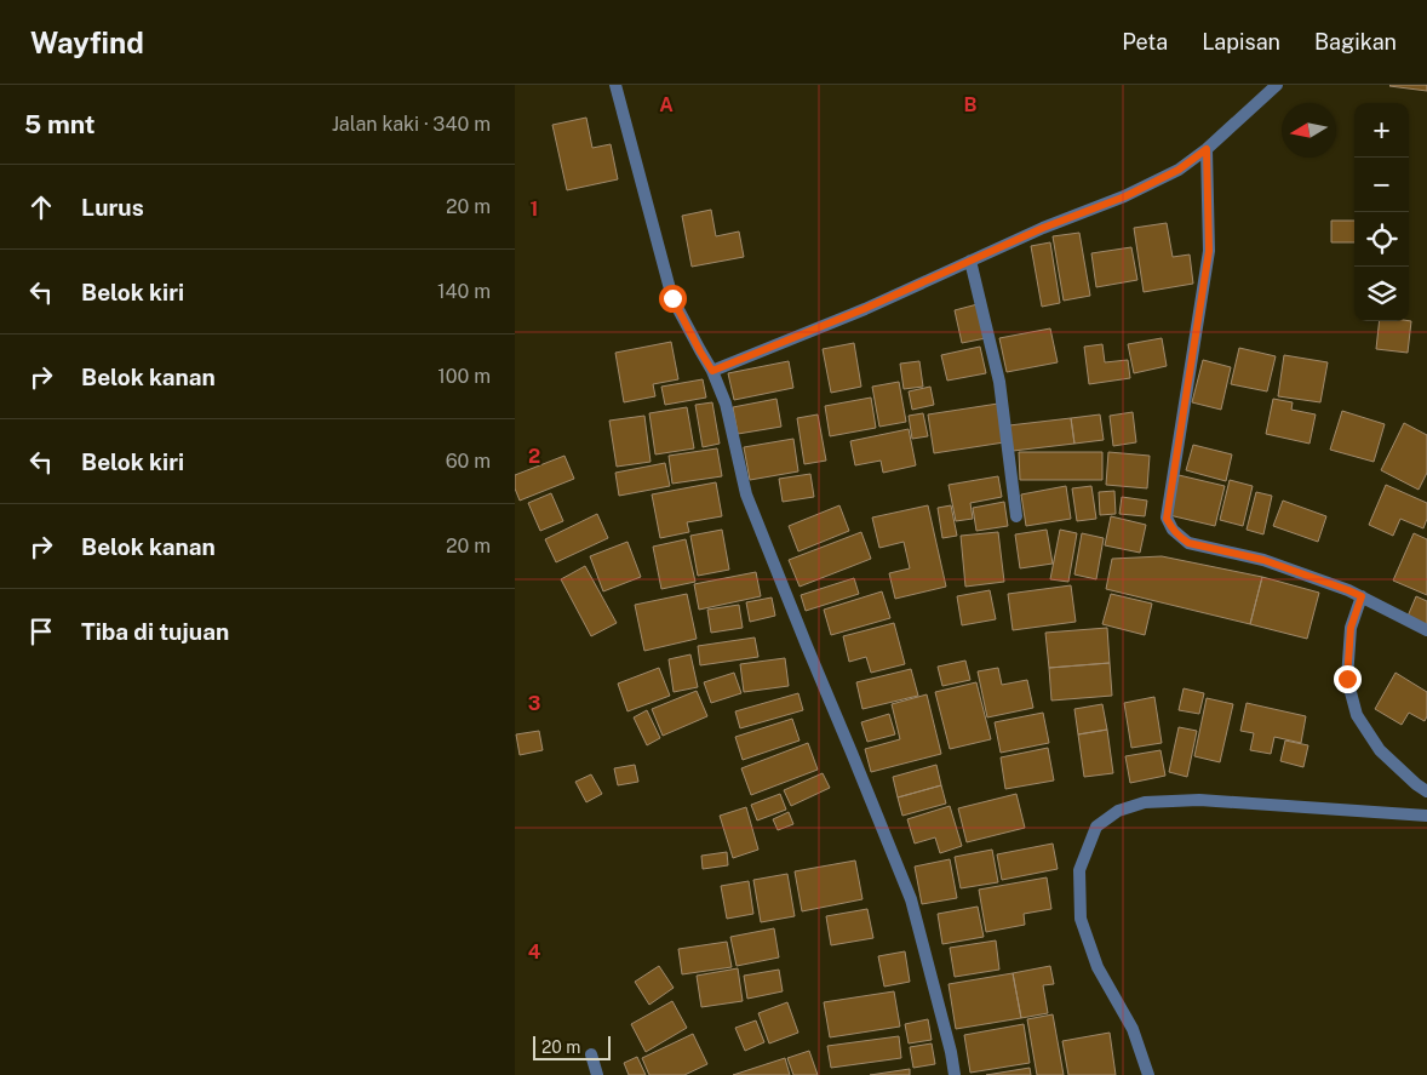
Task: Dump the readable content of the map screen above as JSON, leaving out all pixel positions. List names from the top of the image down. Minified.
{"scale_bar":"20 m","north":"left","page":{"header":"Wayfind","nav":["Peta","Lapisan","Bagikan"],"heading":["5 mnt","Jalan kaki · 340 m"],"map_buttons":["+","−"],"list":[["Lurus","20 m"],["Belok kiri","140 m"],["Belok kanan","100 m"],["Belok kiri","60 m"],["Belok kanan","20 m"],"Tiba di tujuan"],"scale":"20 m"},"grid":{"columns":["A","B"],"rows":["1","2","3","4"]}}
